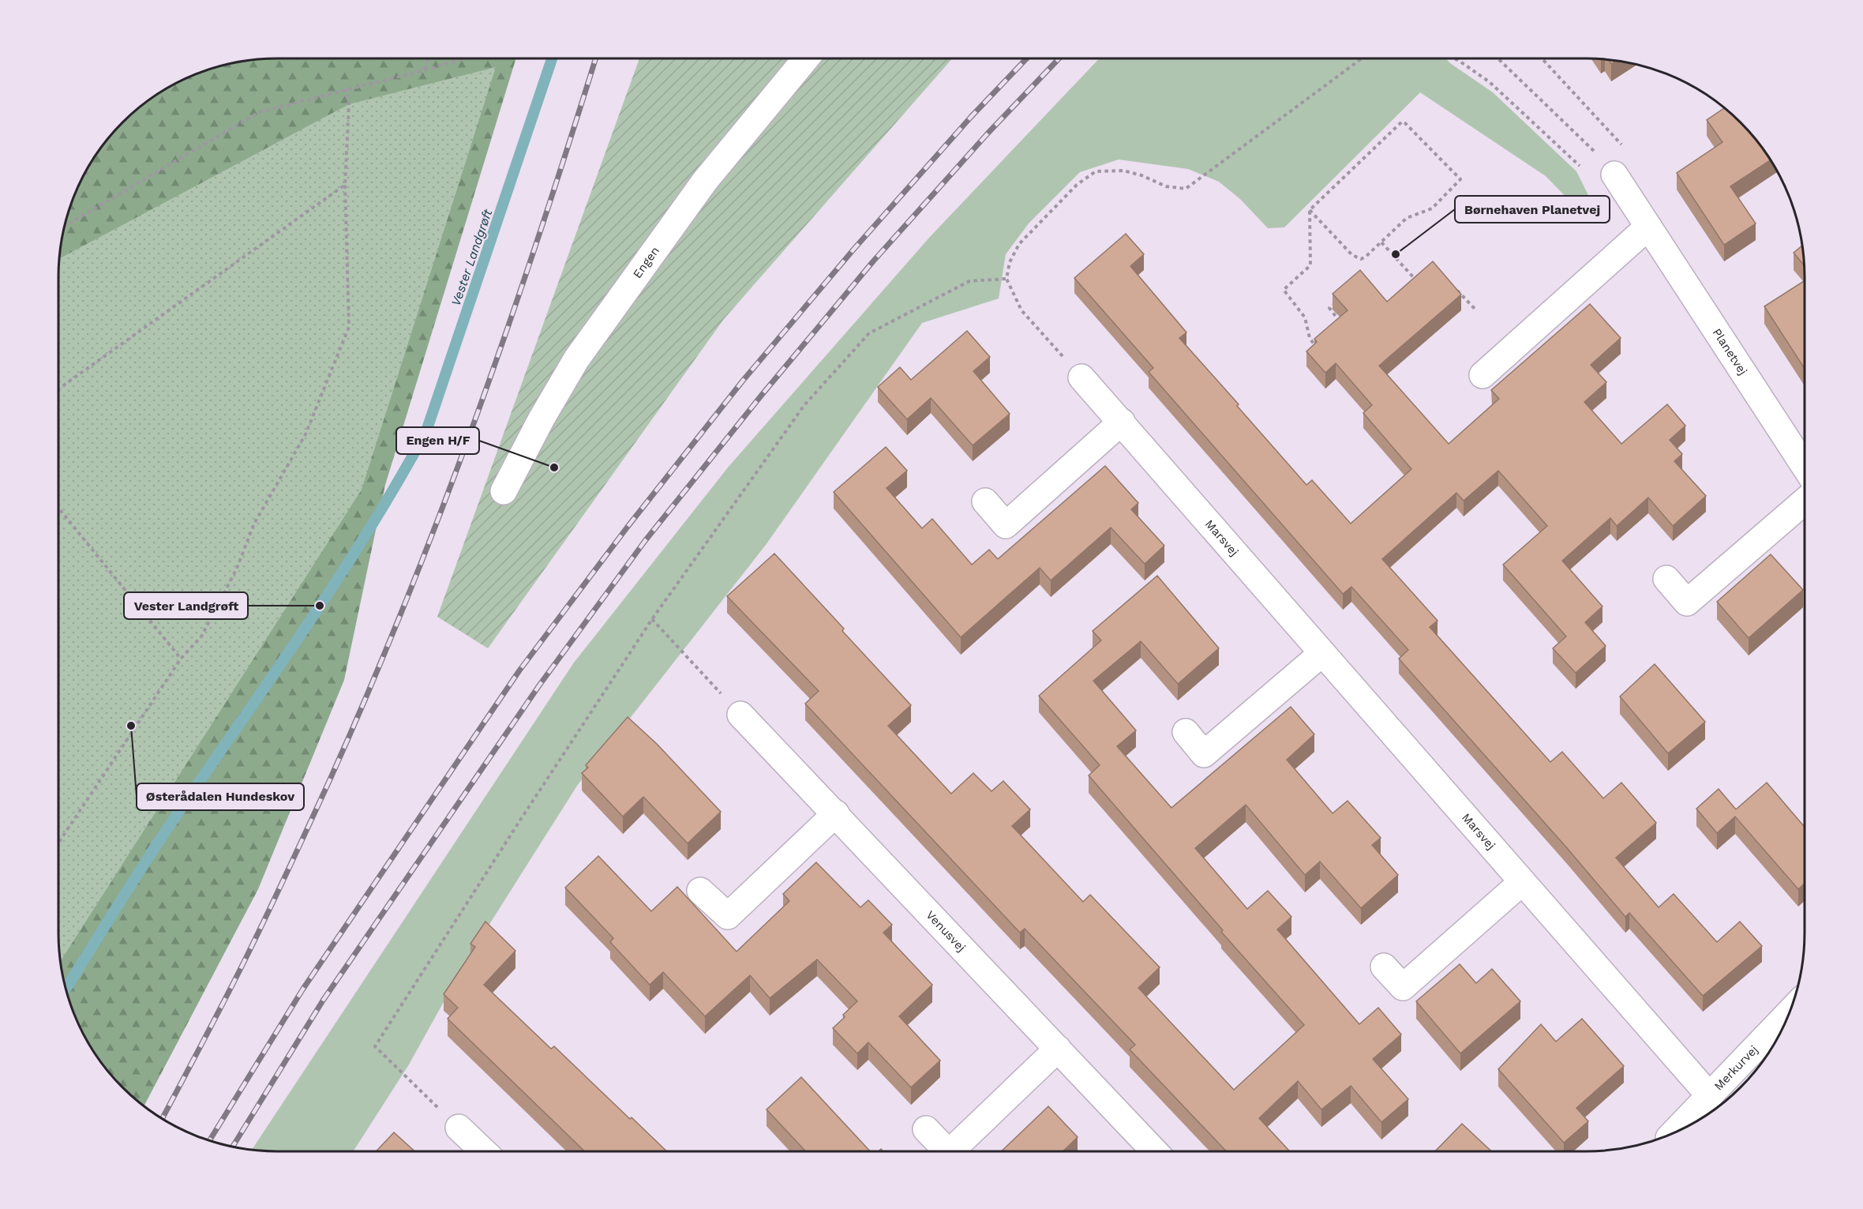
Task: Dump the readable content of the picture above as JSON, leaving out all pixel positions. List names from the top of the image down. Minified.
{"streets":{"street":["Engen","Planetvej","Marsvej","Venusvej","Merkurvej"]},"crossings":[["Marsvej","Merkurvej"]],"water":["Vester Landgrøft"],"places":["Børnehaven Planetvej","Engen H/F","Vester Landgrøft","Østerådalen Hundeskov"]}
